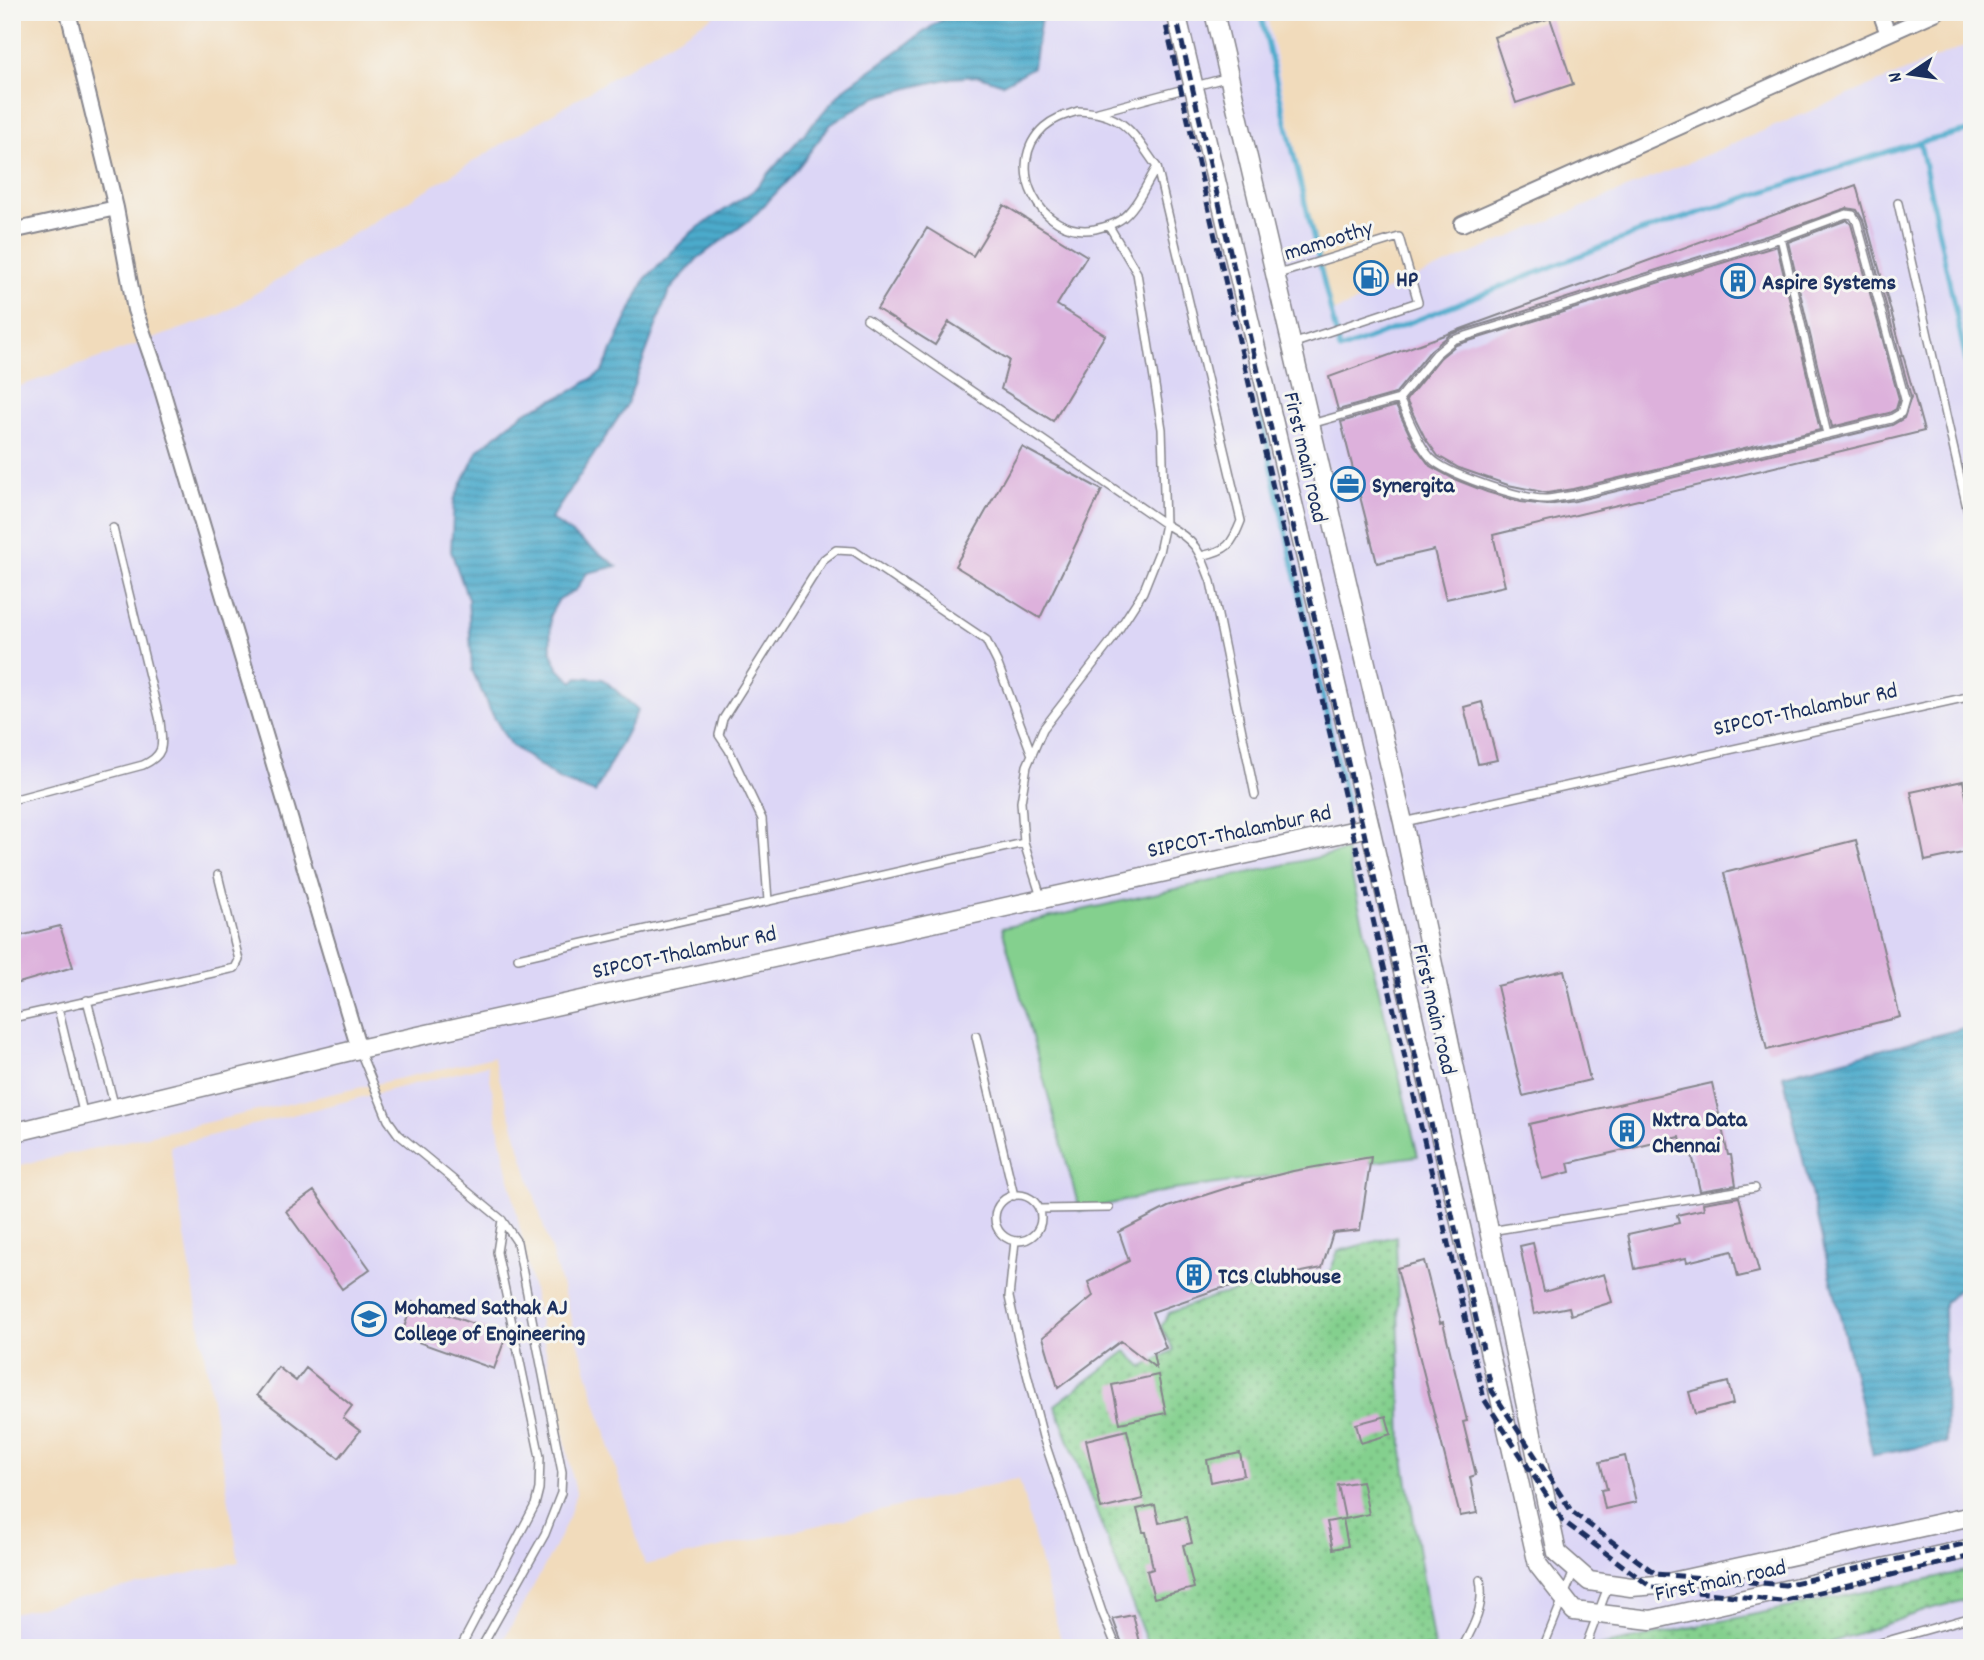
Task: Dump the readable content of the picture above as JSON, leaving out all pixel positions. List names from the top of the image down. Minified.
{"streets":{"street":["First main road","SIPCOT-Thalambur Rd"],"lane":["mamoothy"]},"crossings":[["First main road","SIPCOT-Thalambur Rd"]],"places":{"fuel station":["HP"],"building":["Aspire Systems","Nxtra Data Chennai","TCS Clubhouse"],"office":["Synergita"],"school or university":["Mohamed Sathak AJ College of Engineering"]},"north":"left"}
